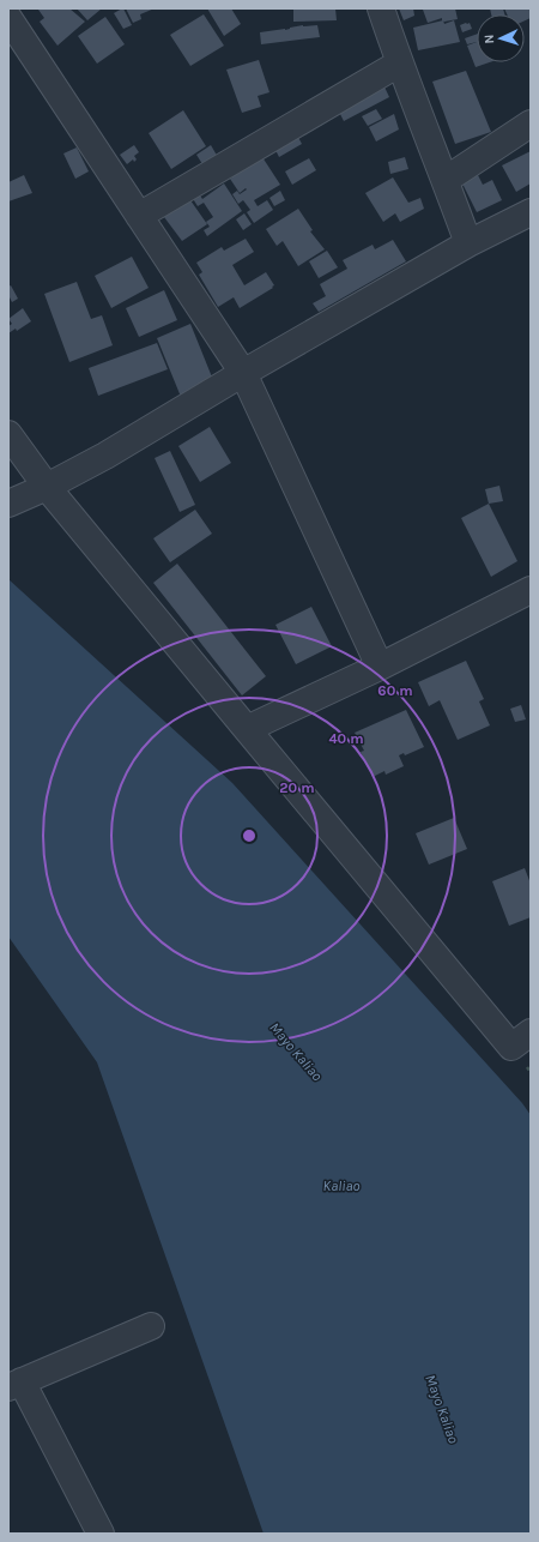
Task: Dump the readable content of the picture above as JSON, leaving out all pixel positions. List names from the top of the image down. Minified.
{"water":["Mayo Kaliao","Kaliao"],"north":"left","rings":["60 m","40 m","20 m"]}
